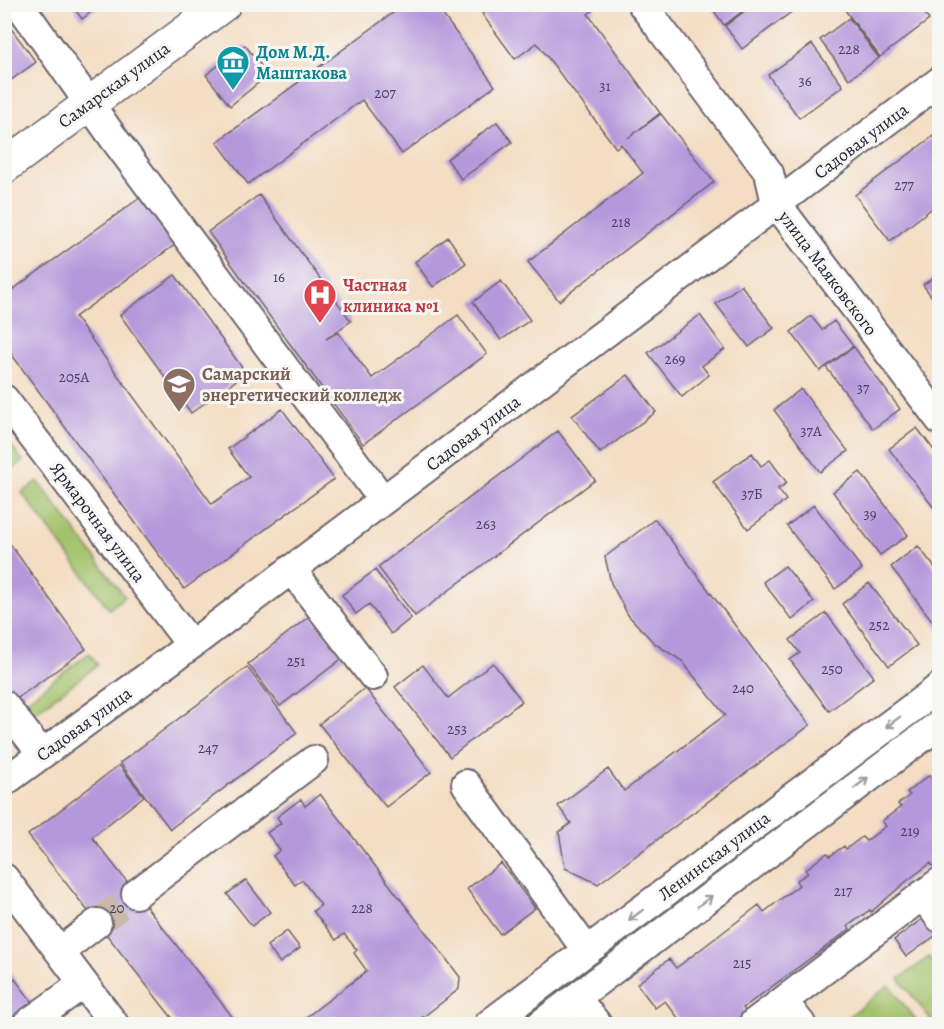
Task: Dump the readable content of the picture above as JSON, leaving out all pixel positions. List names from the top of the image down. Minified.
{"streets":{"main road":["Самарская улица"],"street":["Садовая улица","улица Маяковского","Ярмарочная улица","Ленинская улица"]},"crossings":[["Садовая улица","улица Маяковского"],["Садовая улица","Ярмарочная улица"]],"places":{"museum":["Дом М.Д. Маштакова"],"hospital":["Частная клиника №1"],"school or university":["Самарский энергетический колледж"]},"house_numbers":["228","36","31","207","277","218","16","269","205А","37","37А","37Б","39","263","252","251","250","240","253","247","219","217","20","228","215"]}
